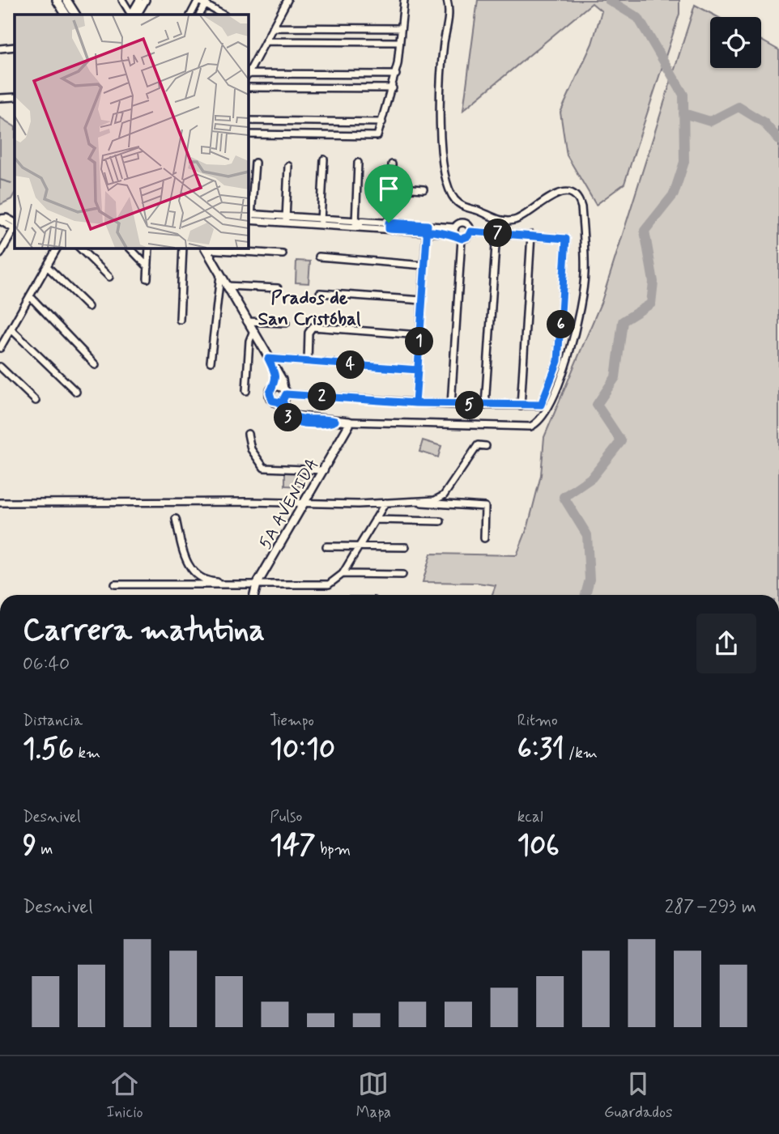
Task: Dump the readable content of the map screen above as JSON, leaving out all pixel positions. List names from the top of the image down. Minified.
{"streets":{"street":["5A AVENIDA"]},"districts":["Prados de San Cristóbal"],"page":{"pins":["7","6","1","4","2","5","3"],"heading":["Carrera matutina","06:40"],"stats":[["Distancia","1.56 km"],["Tiempo","10:10"],["Ritmo","6:31 /km"],["Desnivel","9 m"],["Pulso","147 bpm"],["kcal","106"]],"chart":["Desnivel","287–293 m"],"tabs":["Inicio","Mapa","Guardados"]}}
